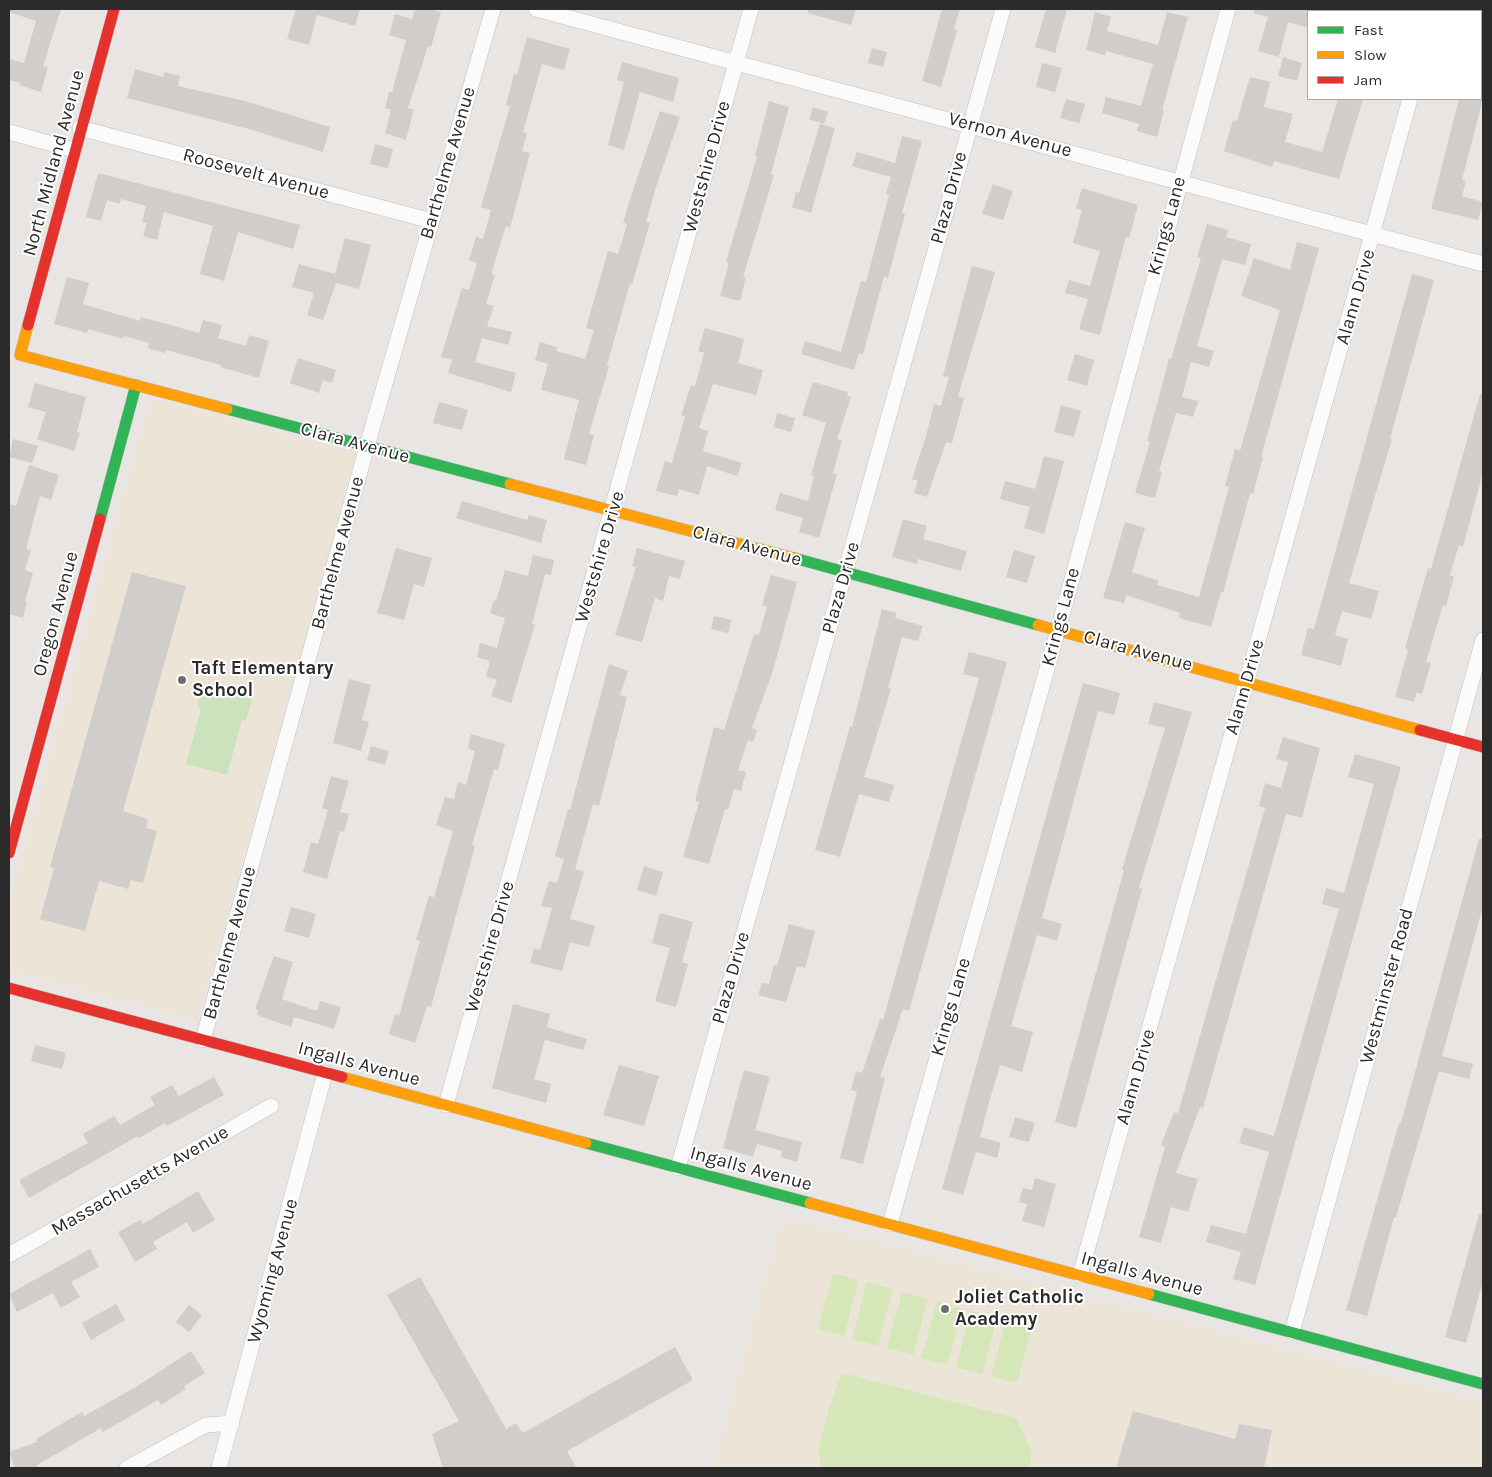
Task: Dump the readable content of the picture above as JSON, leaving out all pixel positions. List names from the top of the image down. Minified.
{"streets":{"street":["Vernon Avenue","North Midland Avenue","Barthelme Avenue","Westshire Drive","Roosevelt Avenue","Plaza Drive","Krings Lane","Alann Drive","Clara Avenue","Oregon Avenue","Westminster Road","Ingalls Avenue","Massachusetts Avenue","Wyoming Avenue"]},"crossings":[["Vernon Avenue","Westshire Drive"],["Vernon Avenue","Plaza Drive"],["Vernon Avenue","Krings Lane"],["Vernon Avenue","Alann Drive"],["North Midland Avenue","Roosevelt Avenue"],["North Midland Avenue","Clara Avenue"],["Barthelme Avenue","Roosevelt Avenue"],["Barthelme Avenue","Clara Avenue"],["Barthelme Avenue","Ingalls Avenue"],["Westshire Drive","Clara Avenue"],["Westshire Drive","Ingalls Avenue"],["Plaza Drive","Clara Avenue"],["Plaza Drive","Ingalls Avenue"],["Krings Lane","Clara Avenue"],["Krings Lane","Ingalls Avenue"],["Alann Drive","Clara Avenue"],["Alann Drive","Ingalls Avenue"],["Clara Avenue","Oregon Avenue"],["Clara Avenue","Westminster Road"],["Westminster Road","Ingalls Avenue"],["Ingalls Avenue","Wyoming Avenue"]],"places":["Taft Elementary School","Joliet Catholic Academy"],"legend":["Fast","Slow","Jam"]}
